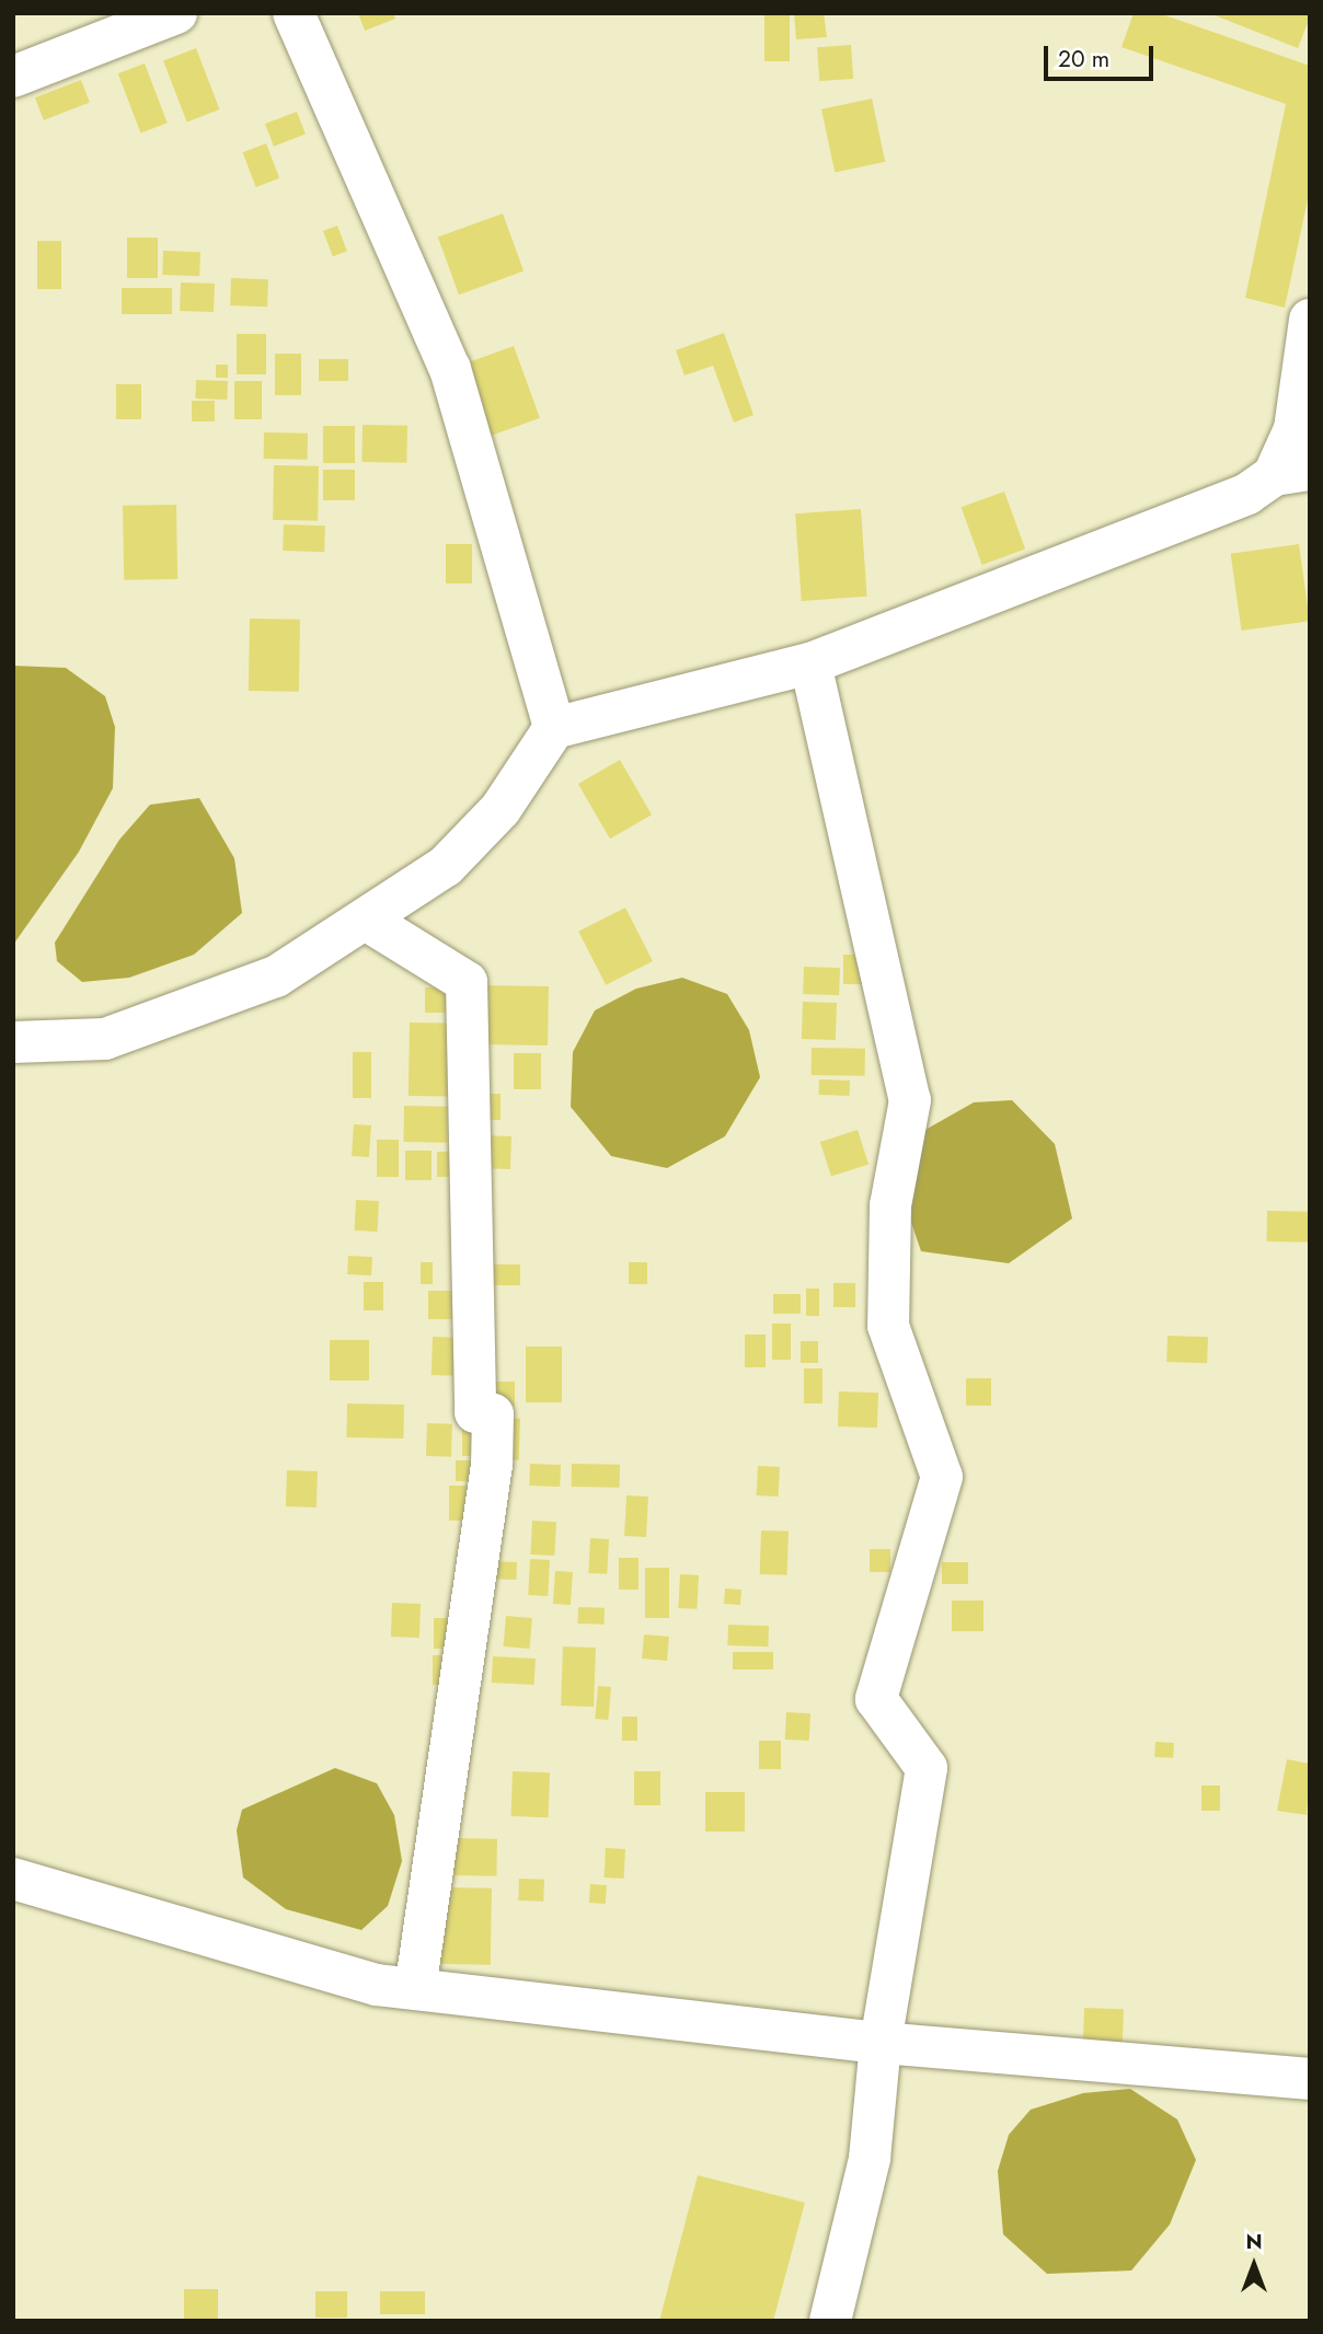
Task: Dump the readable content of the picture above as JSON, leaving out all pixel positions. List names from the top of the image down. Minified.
{"scale_bar":"20 m","north":"top"}
